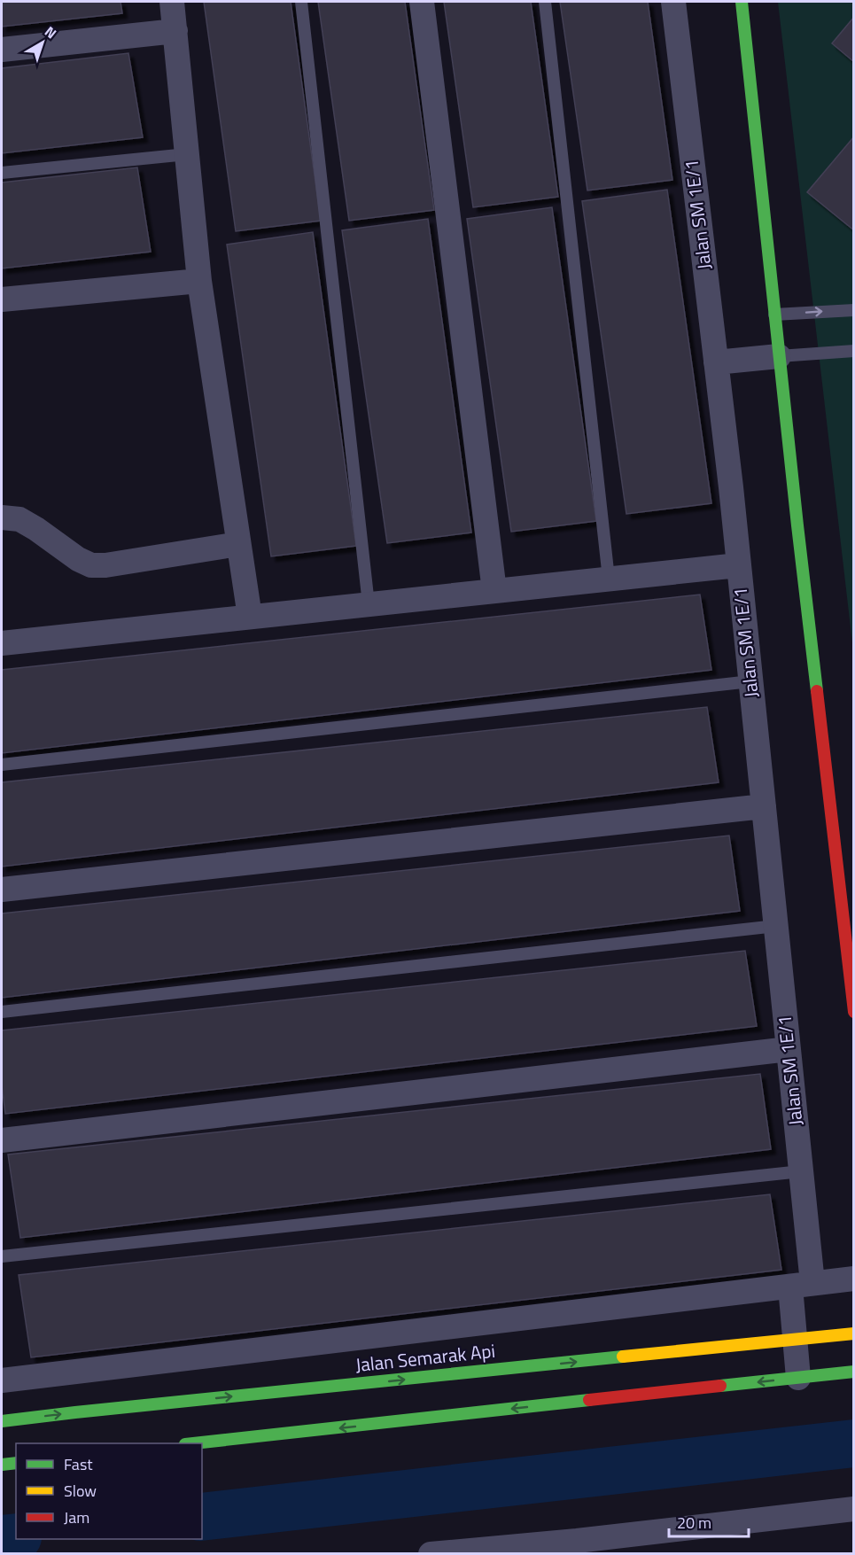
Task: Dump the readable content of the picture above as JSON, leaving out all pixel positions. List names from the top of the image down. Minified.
{"streets":{"street":["Jalan SM 1E/1","Jalan Semarak Api"]},"crossings":[["Jalan SM 1E/1","Jalan Semarak Api"]],"legend":["Fast","Slow","Jam"],"scale_bar":"20 m","north":"top right"}
